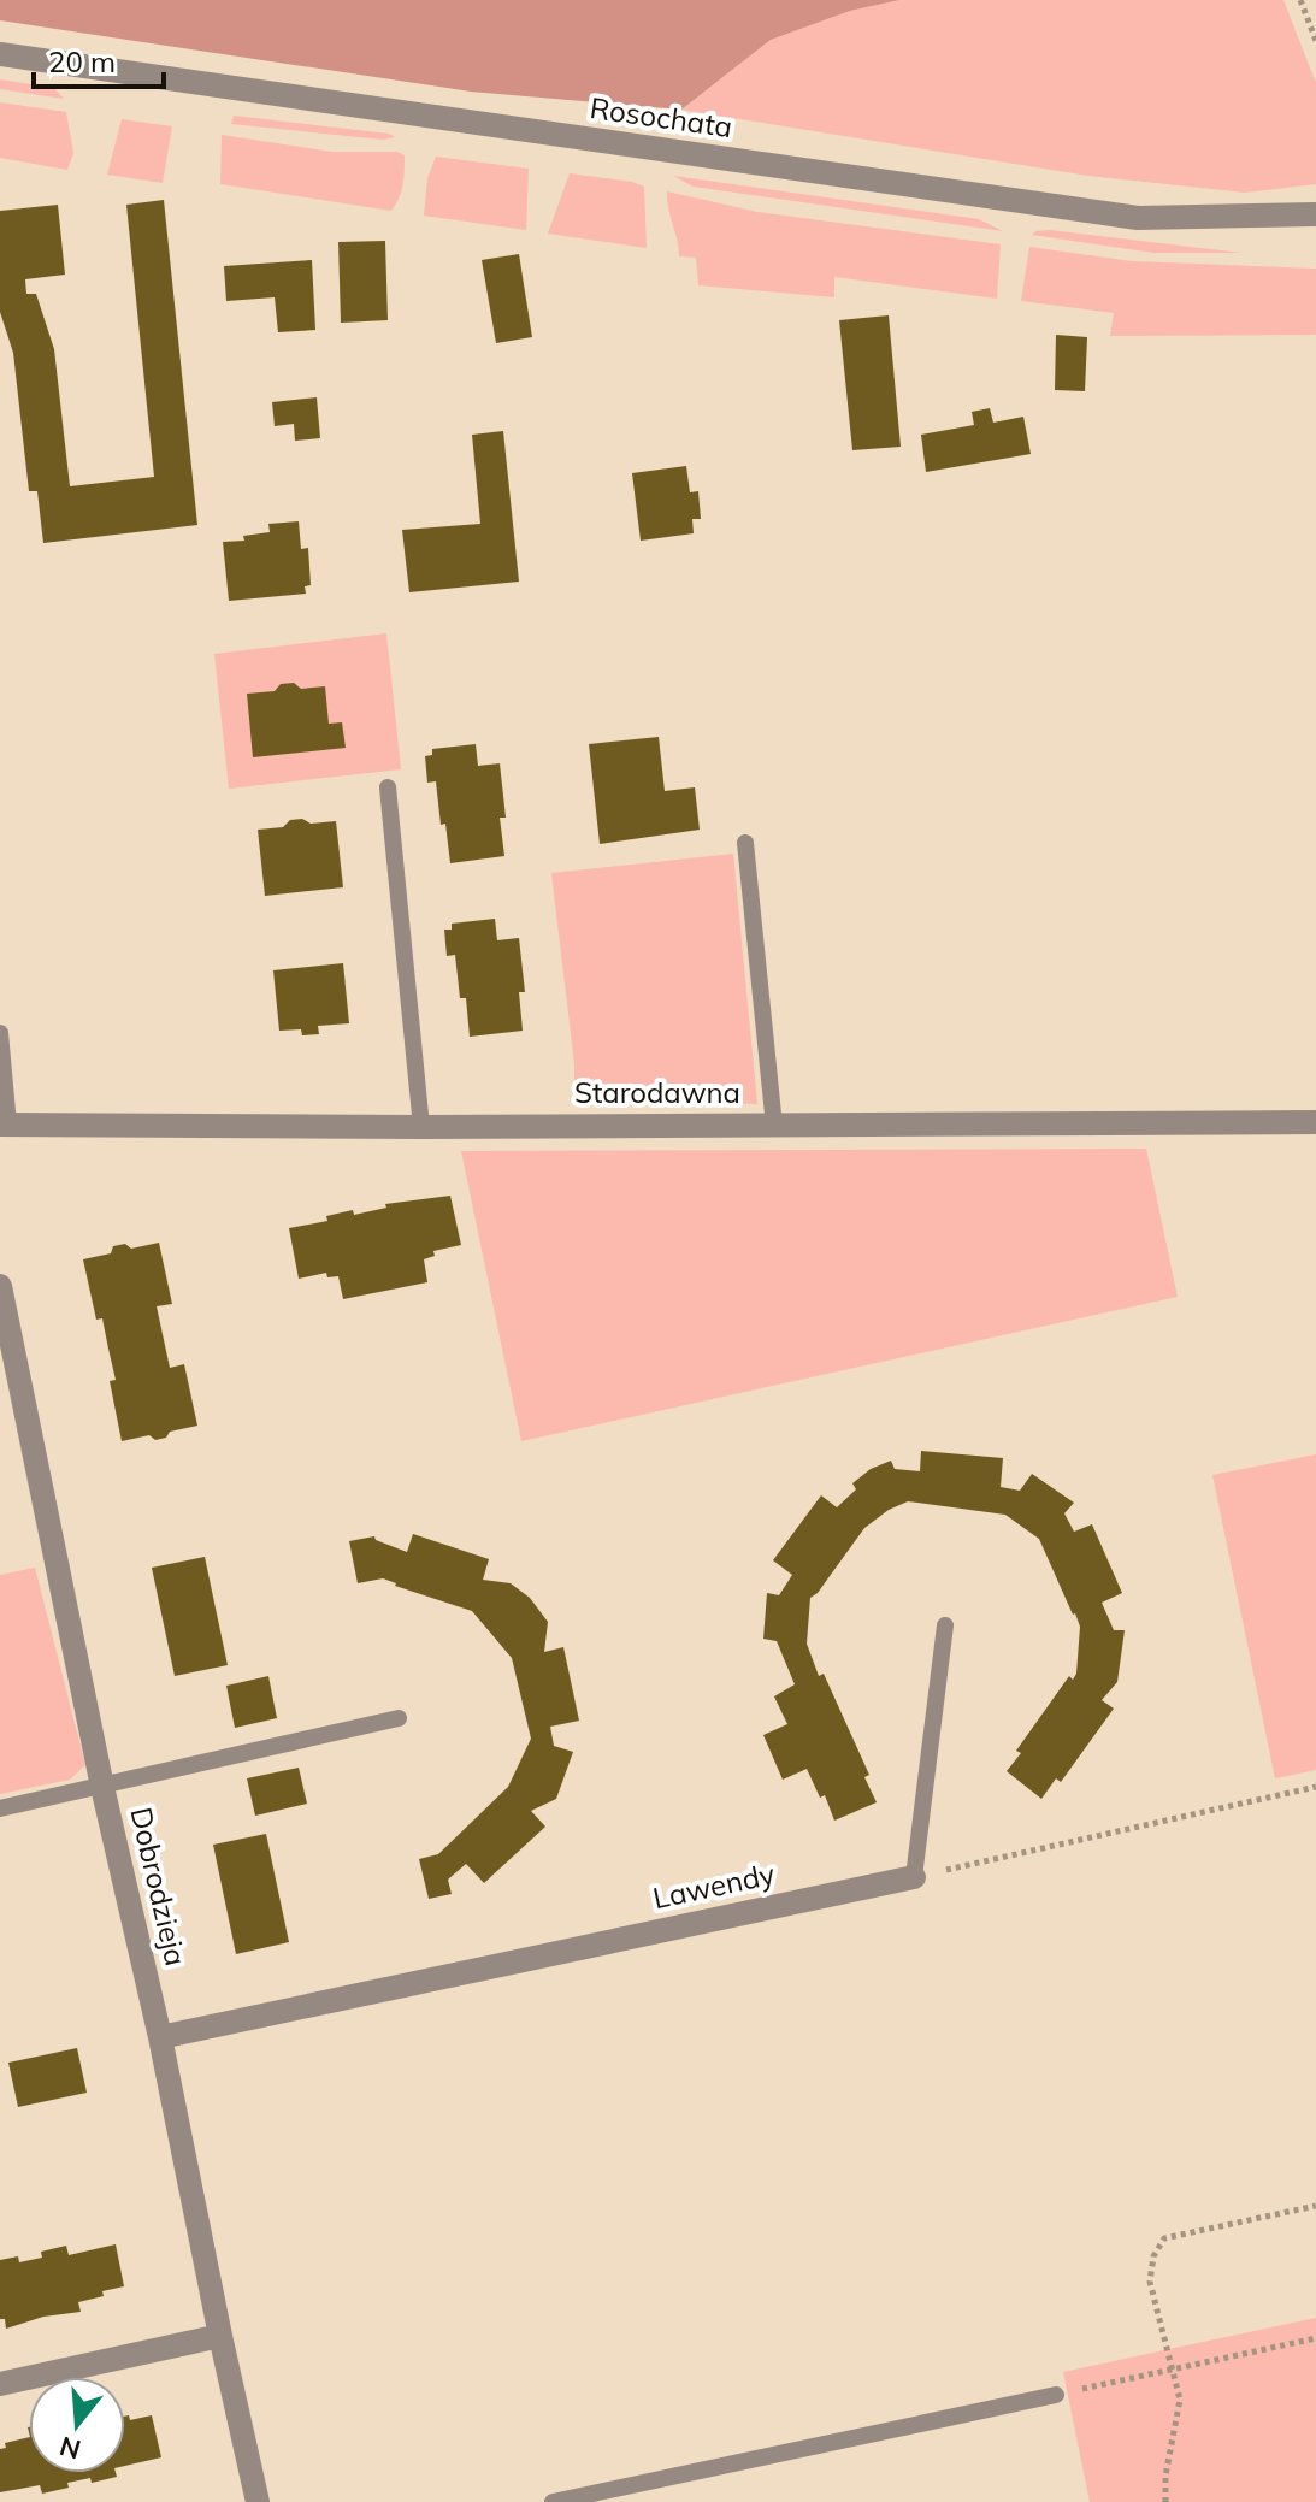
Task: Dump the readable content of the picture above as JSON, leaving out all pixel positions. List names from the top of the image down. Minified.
{"streets":{"street":["Rosochata","Starodawna","Dobrodzieja","Lawendy"]},"crossings":[["Dobrodzieja","Lawendy"]],"scale_bar":"20 m","north":"bottom"}
